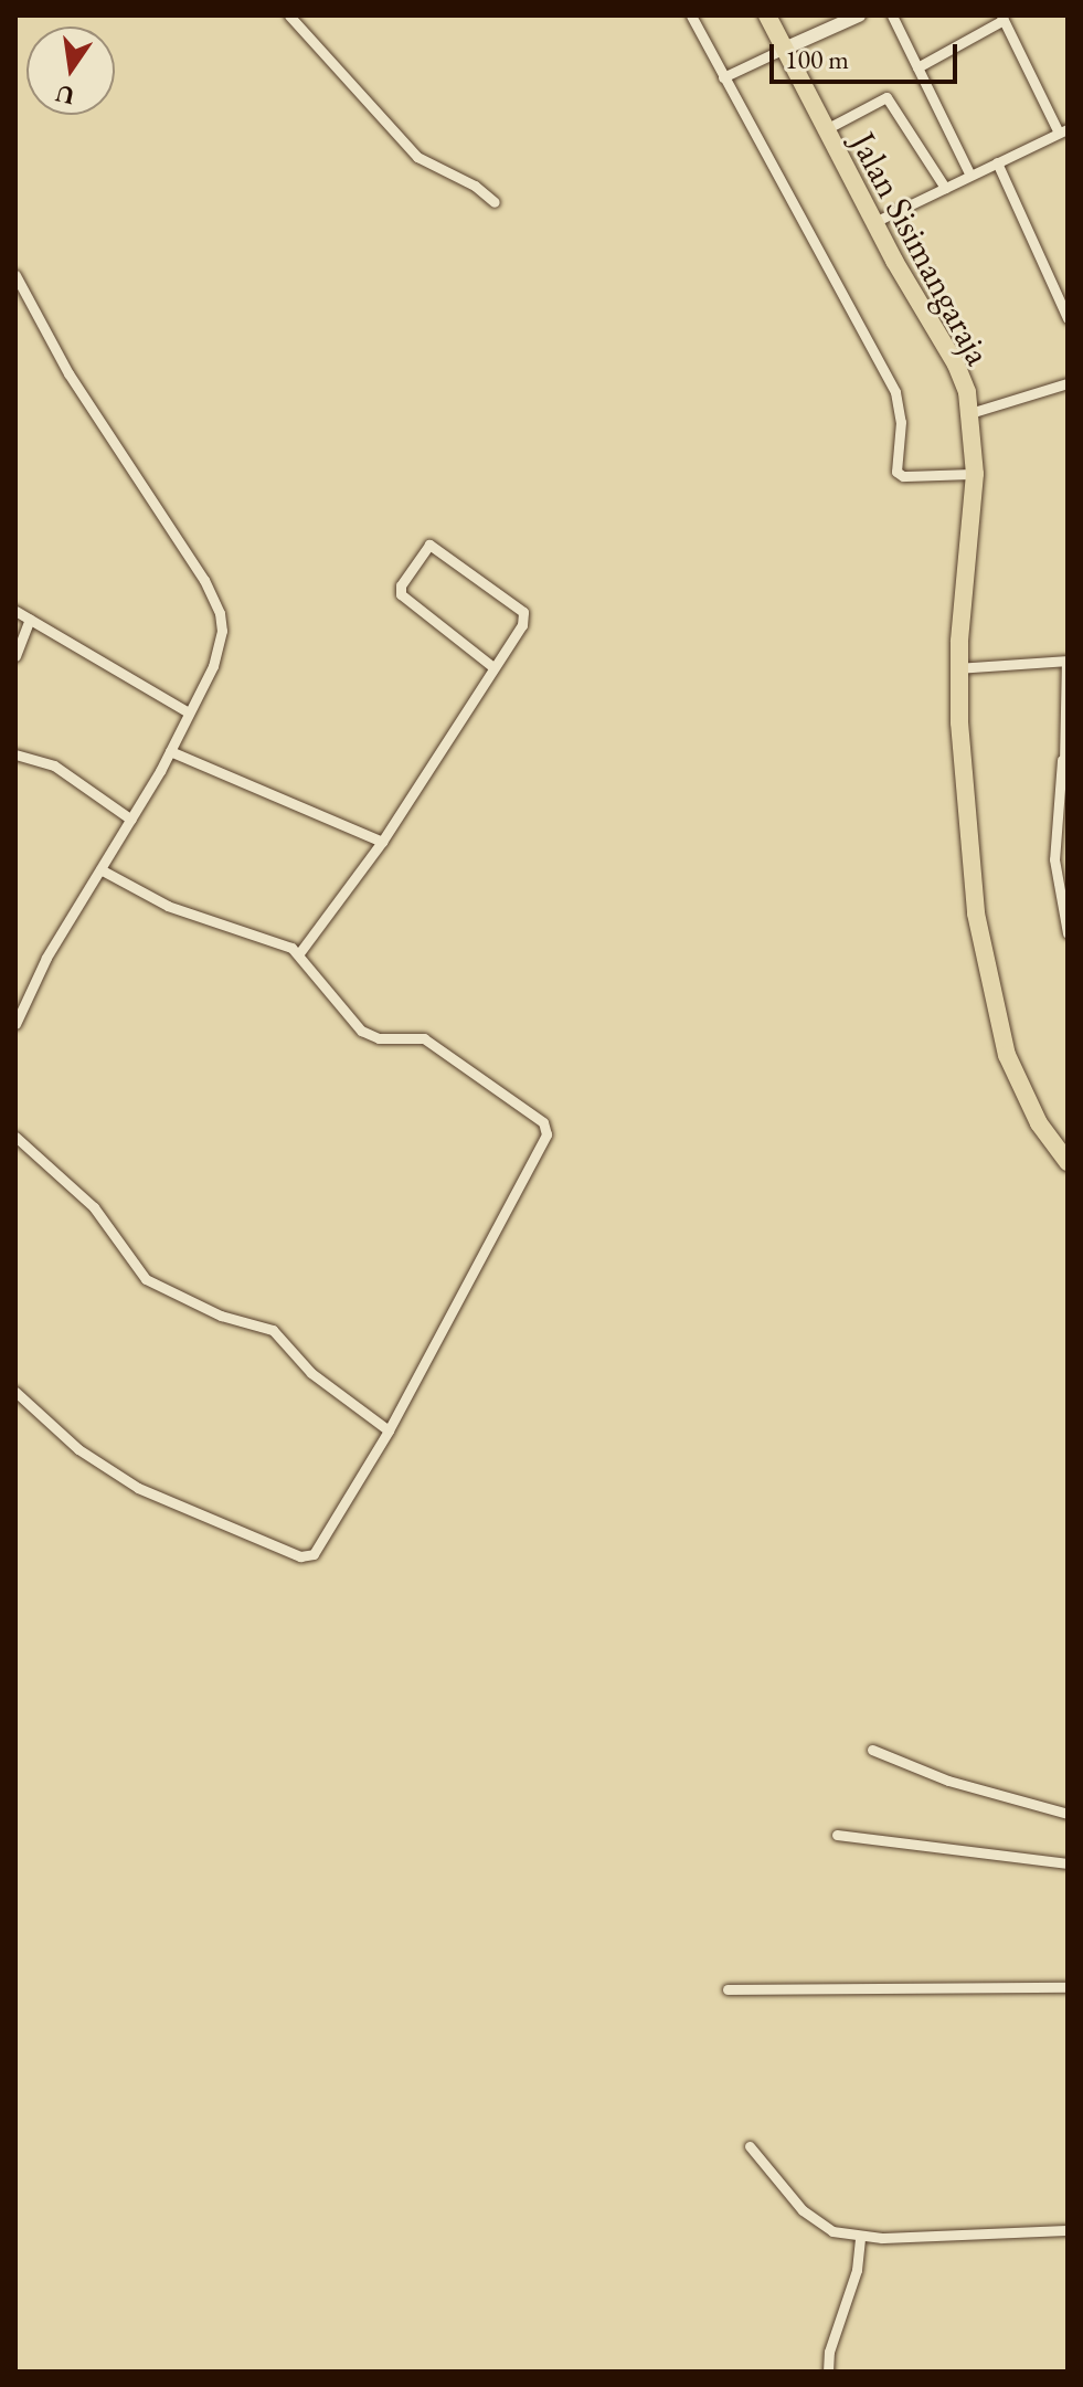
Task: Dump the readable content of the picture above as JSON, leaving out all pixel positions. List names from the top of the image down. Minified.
{"streets":{"highway":["Jalan Sisimangaraja"]},"scale_bar":"100 m","north":"bottom"}
